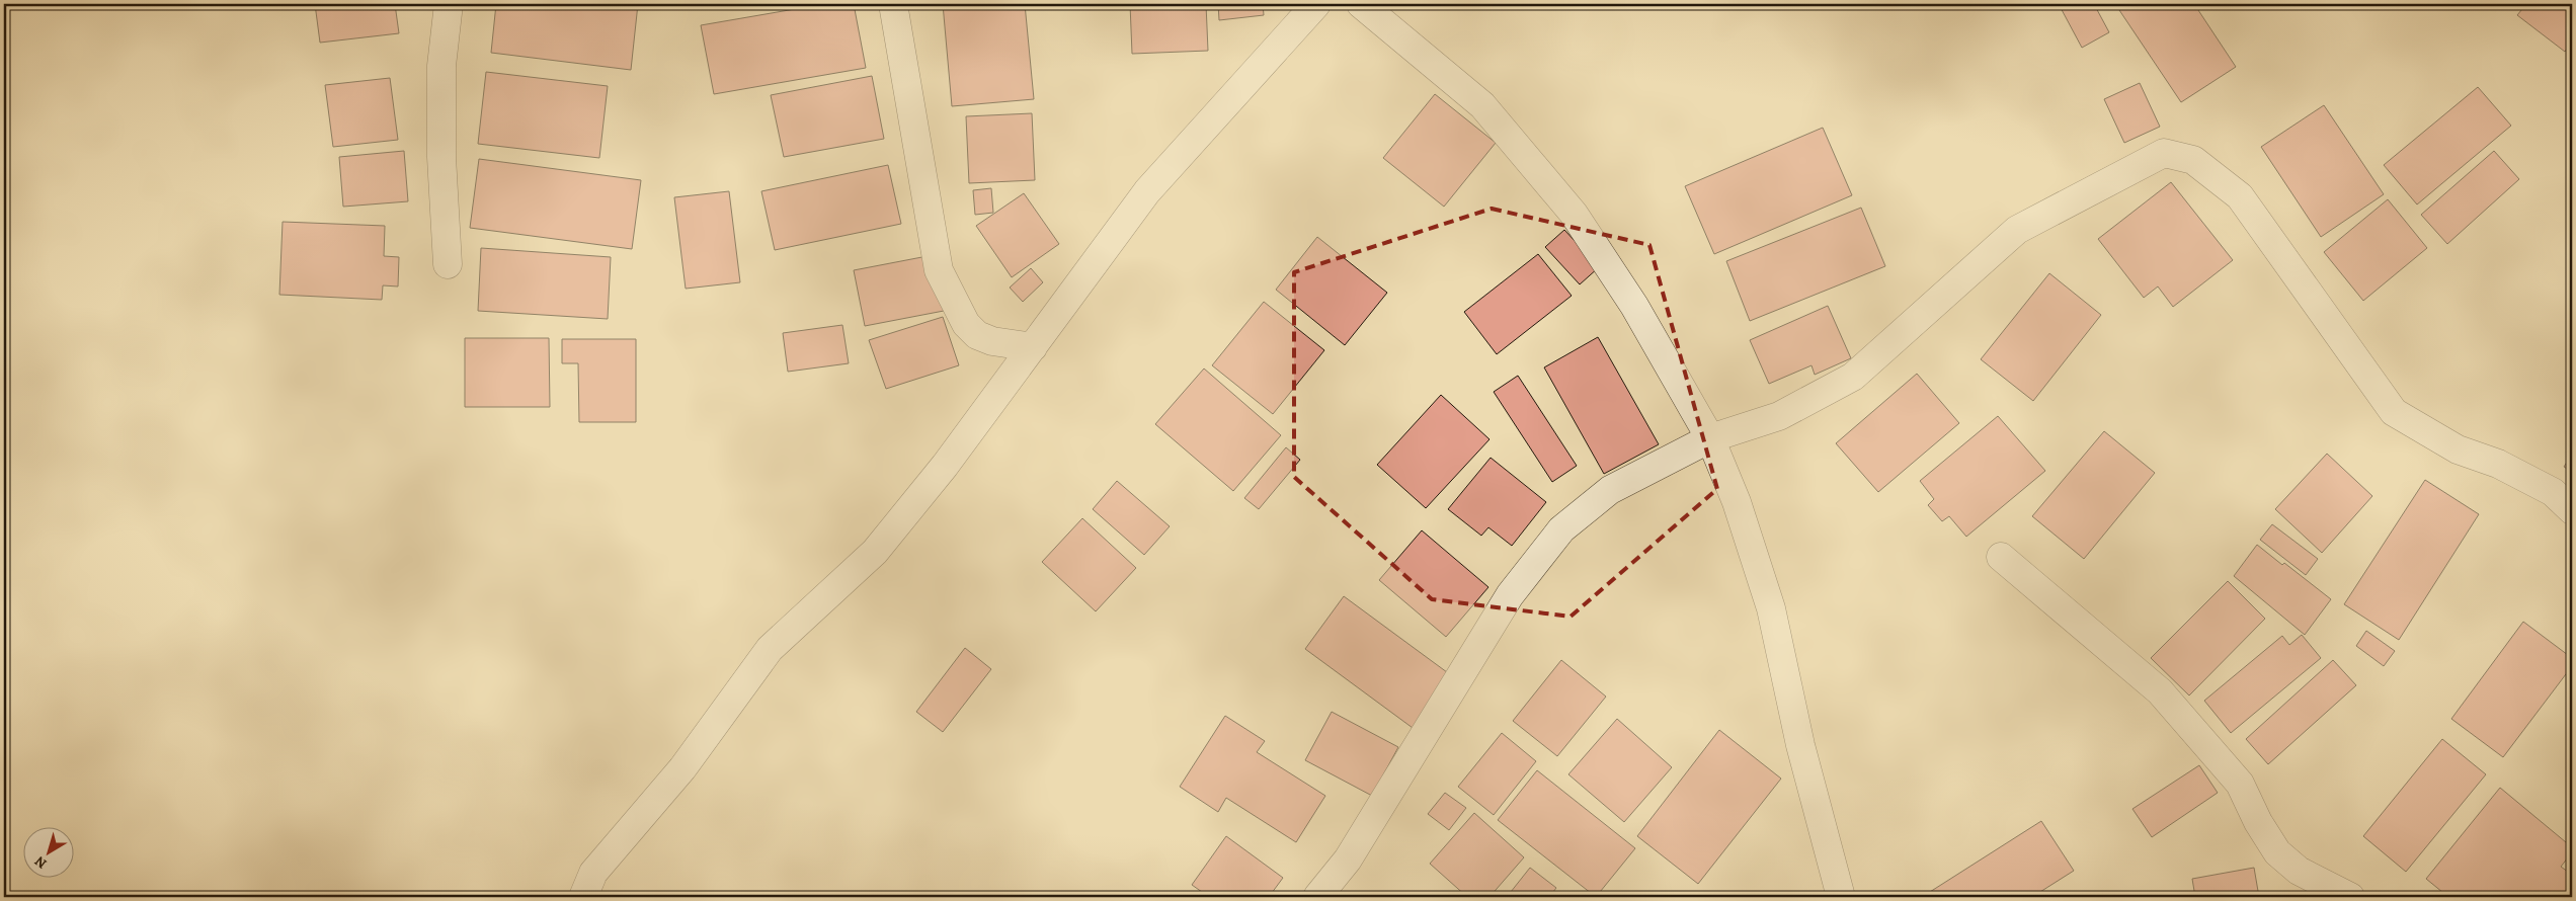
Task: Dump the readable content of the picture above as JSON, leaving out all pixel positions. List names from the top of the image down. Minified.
{"north":"bottom left"}
